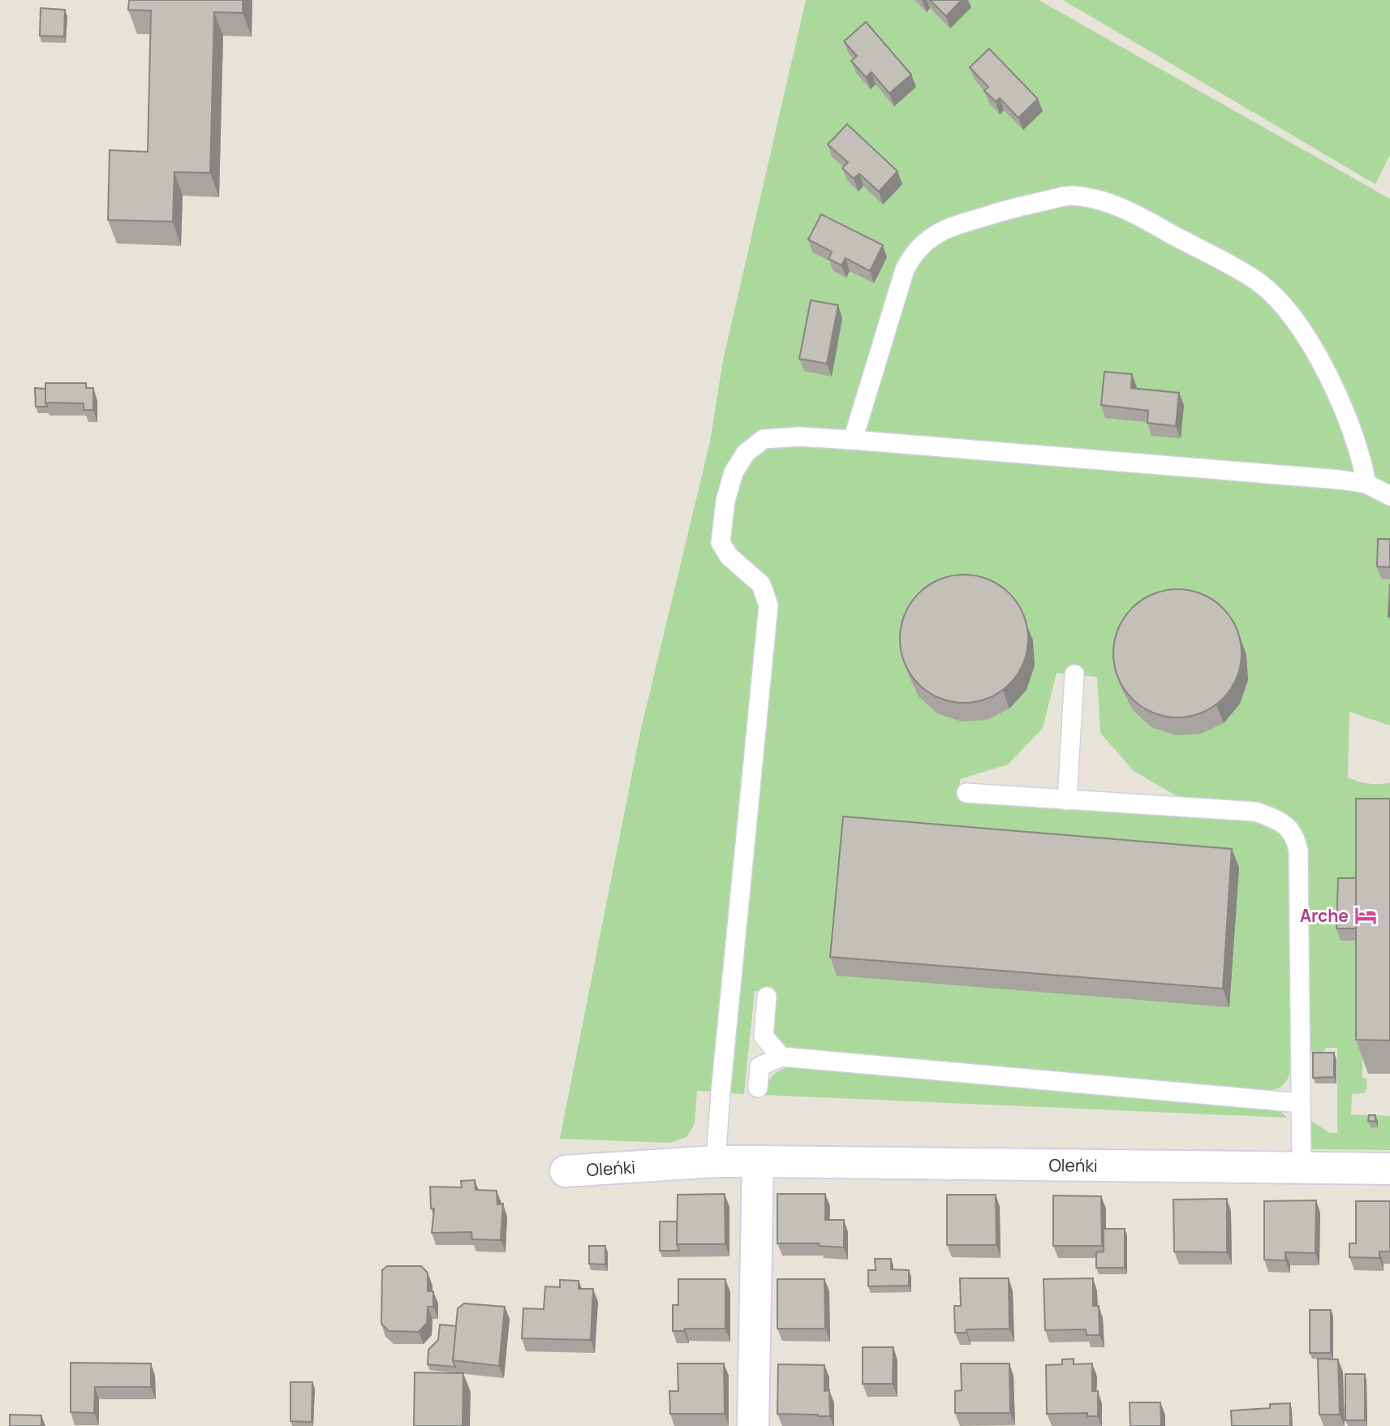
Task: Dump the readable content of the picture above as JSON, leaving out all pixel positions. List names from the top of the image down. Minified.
{"streets":{"street":["Oleńki"]},"places":{"hotel":["Arche"]}}
